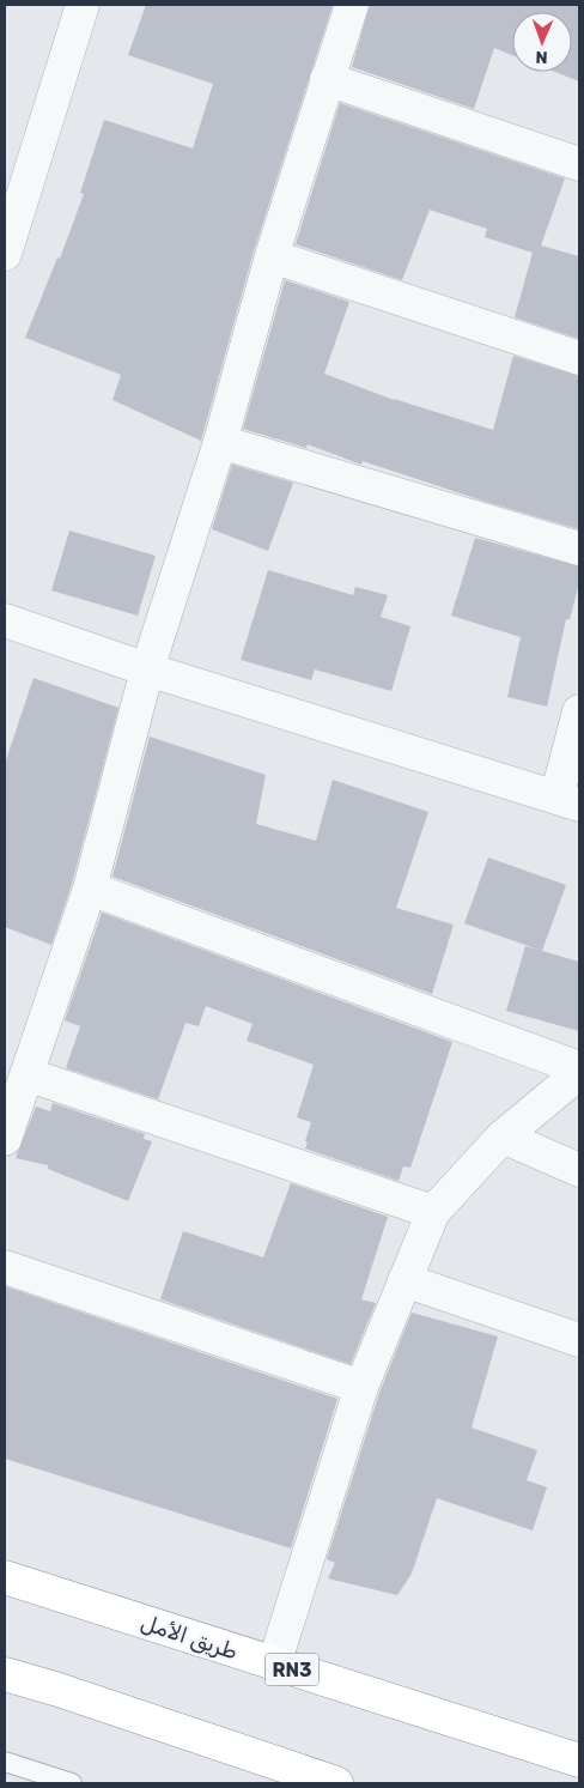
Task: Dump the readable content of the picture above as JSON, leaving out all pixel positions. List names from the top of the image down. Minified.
{"streets":{"highway":["طريق الأمل","RN3"]},"north":"bottom"}
